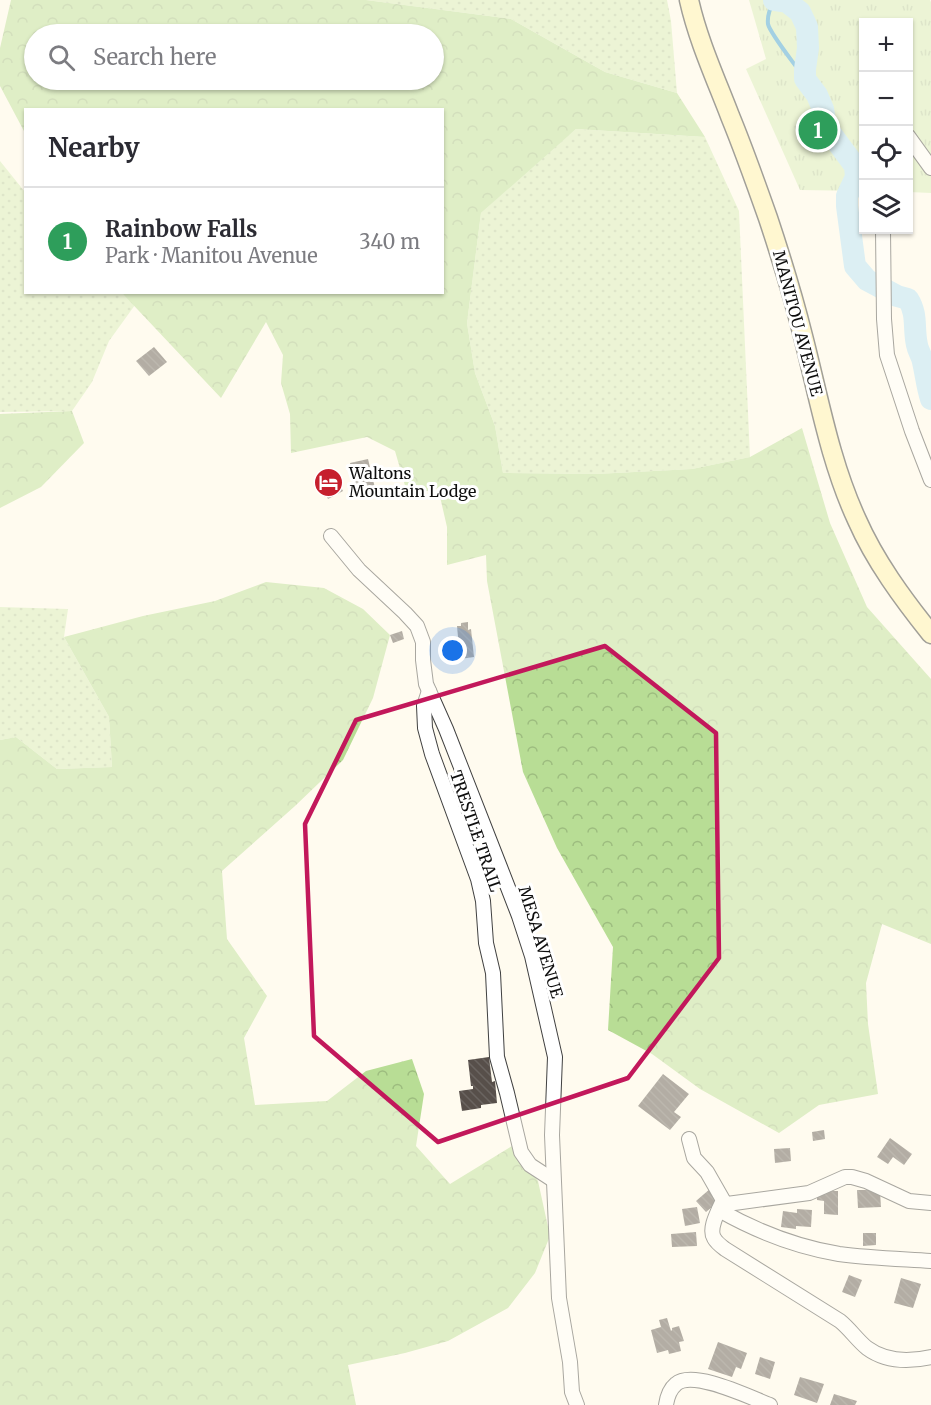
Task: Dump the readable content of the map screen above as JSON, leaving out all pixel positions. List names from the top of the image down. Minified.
{"streets":{"main road":["MANITOU AVENUE"],"street":["TRESTLE TRAIL","MESA AVENUE"]},"crossings":[["TRESTLE TRAIL","MESA AVENUE"]],"places":{"hotel":["Waltons Mountain Lodge"]},"page":{"map_buttons":["+","−"],"search":"Search here","pins":"1","heading":"Nearby","list":[{"mark":"1","name":"Rainbow Falls","note":"Park · Manitou Avenue","value":"340 m"}]}}
